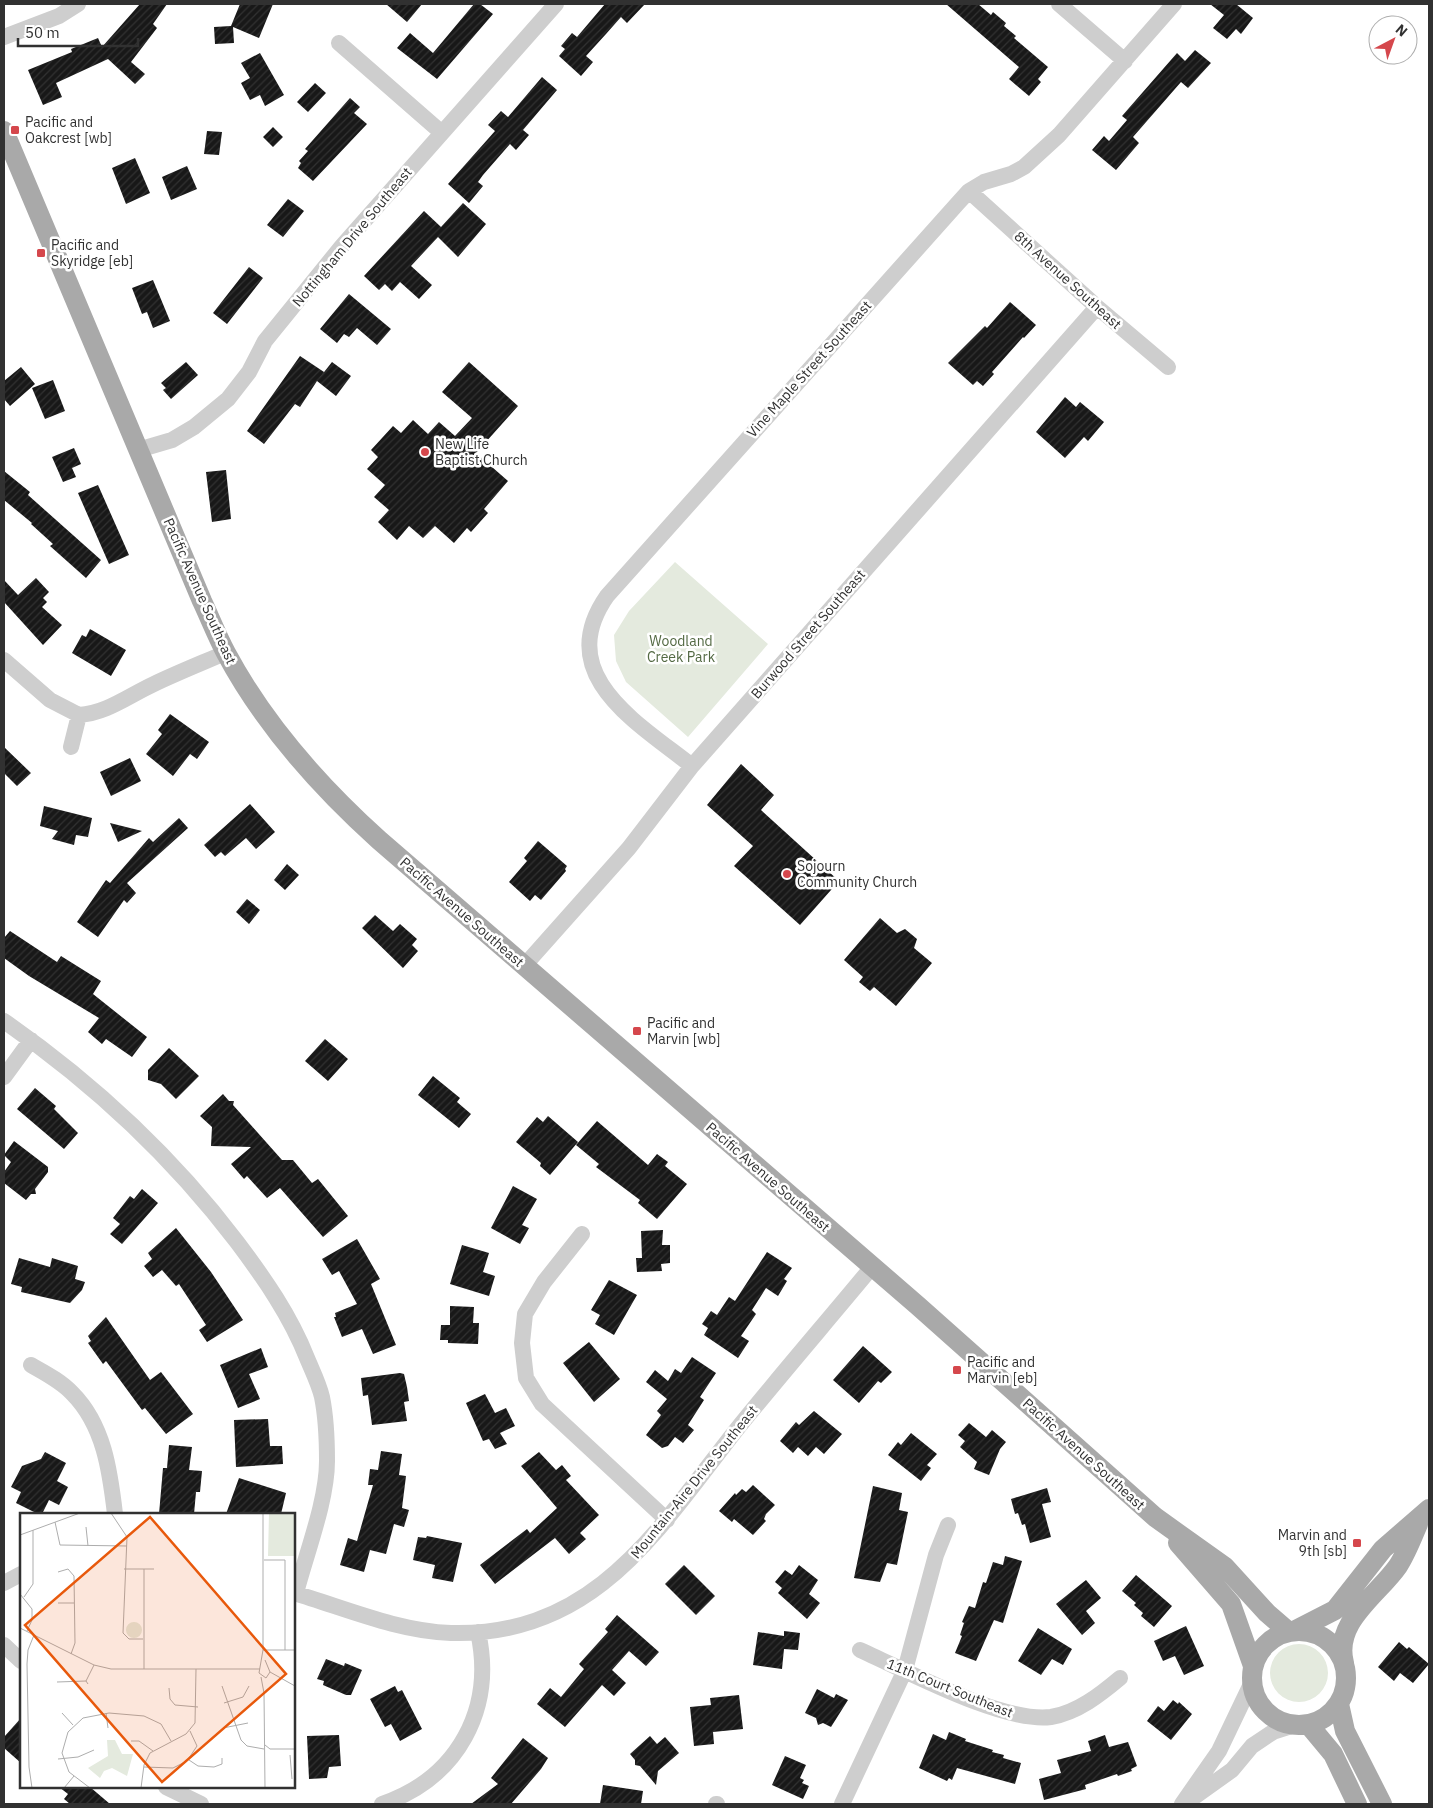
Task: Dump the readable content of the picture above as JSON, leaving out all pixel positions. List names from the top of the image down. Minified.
{"streets":{"main road":["Pacific Avenue Southeast"],"street":["Nottingham Drive Southeast","8th Avenue Southeast","Vine Maple Street Southeast","Burwood Street Southeast","Mountain-Aire Drive Southeast","11th Court Southeast"]},"crossings":[["Nottingham Drive Southeast","Pacific Avenue Southeast"],["8th Avenue Southeast","Vine Maple Street Southeast"],["8th Avenue Southeast","Burwood Street Southeast"],["Vine Maple Street Southeast","Burwood Street Southeast"],["Pacific Avenue Southeast","Burwood Street Southeast"],["Pacific Avenue Southeast","Mountain-Aire Drive Southeast"]],"parks":["Woodland Creek Park"],"places":{"transit":["Pacific and Oakcrest [wb]","Pacific and Skyridge [eb]","Pacific and Marvin [wb]","Pacific and Marvin [eb]","Marvin and 9th [sb]"],"other":["New Life Baptist Church","Sojourn Community Church"]},"scale_bar":"50 m","north":"top right"}
